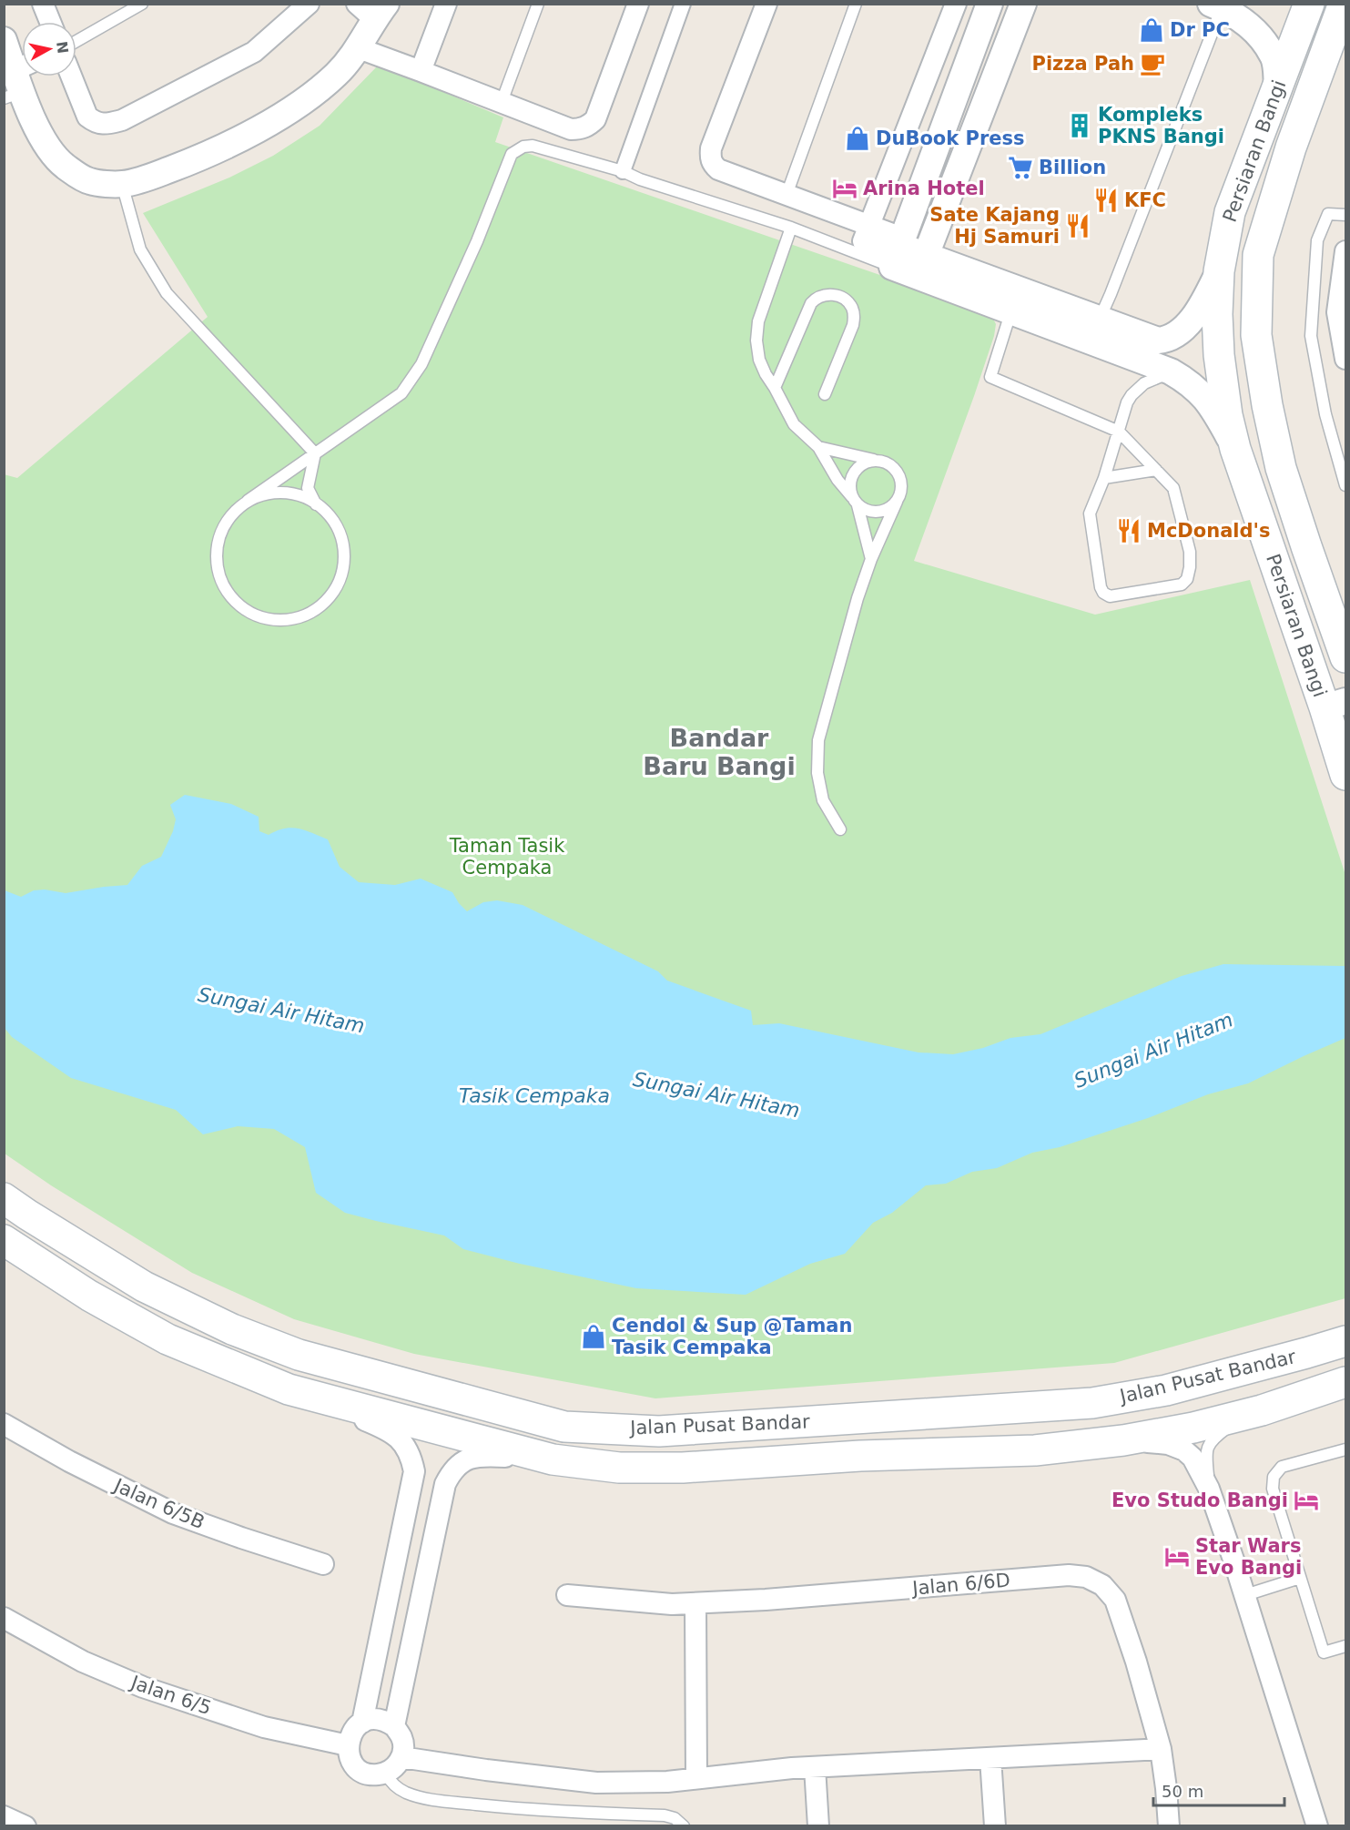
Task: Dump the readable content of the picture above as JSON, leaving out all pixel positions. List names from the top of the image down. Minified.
{"streets":{"main road":["Persiaran Bangi","Jalan Pusat Bandar"],"street":["Jalan 6/5B","Jalan 6/6D","Jalan 6/5"]},"districts":["Bandar Baru Bangi"],"water":["Sungai Air Hitam","Tasik Cempaka"],"parks":["Taman Tasik Cempaka"],"places":{"shop":["Dr PC","DuBook Press","Cendol & Sup @Taman Tasik Cempaka"],"cafe":["Pizza Pah"],"building":["Kompleks PKNS Bangi"],"supermarket":["Billion"],"hotel":["Arina Hotel","Evo Studo Bangi","Star Wars Evo Bangi"],"restaurant":["KFC","Sate Kajang Hj Samuri","McDonald's"]},"scale_bar":"50 m","north":"right"}
